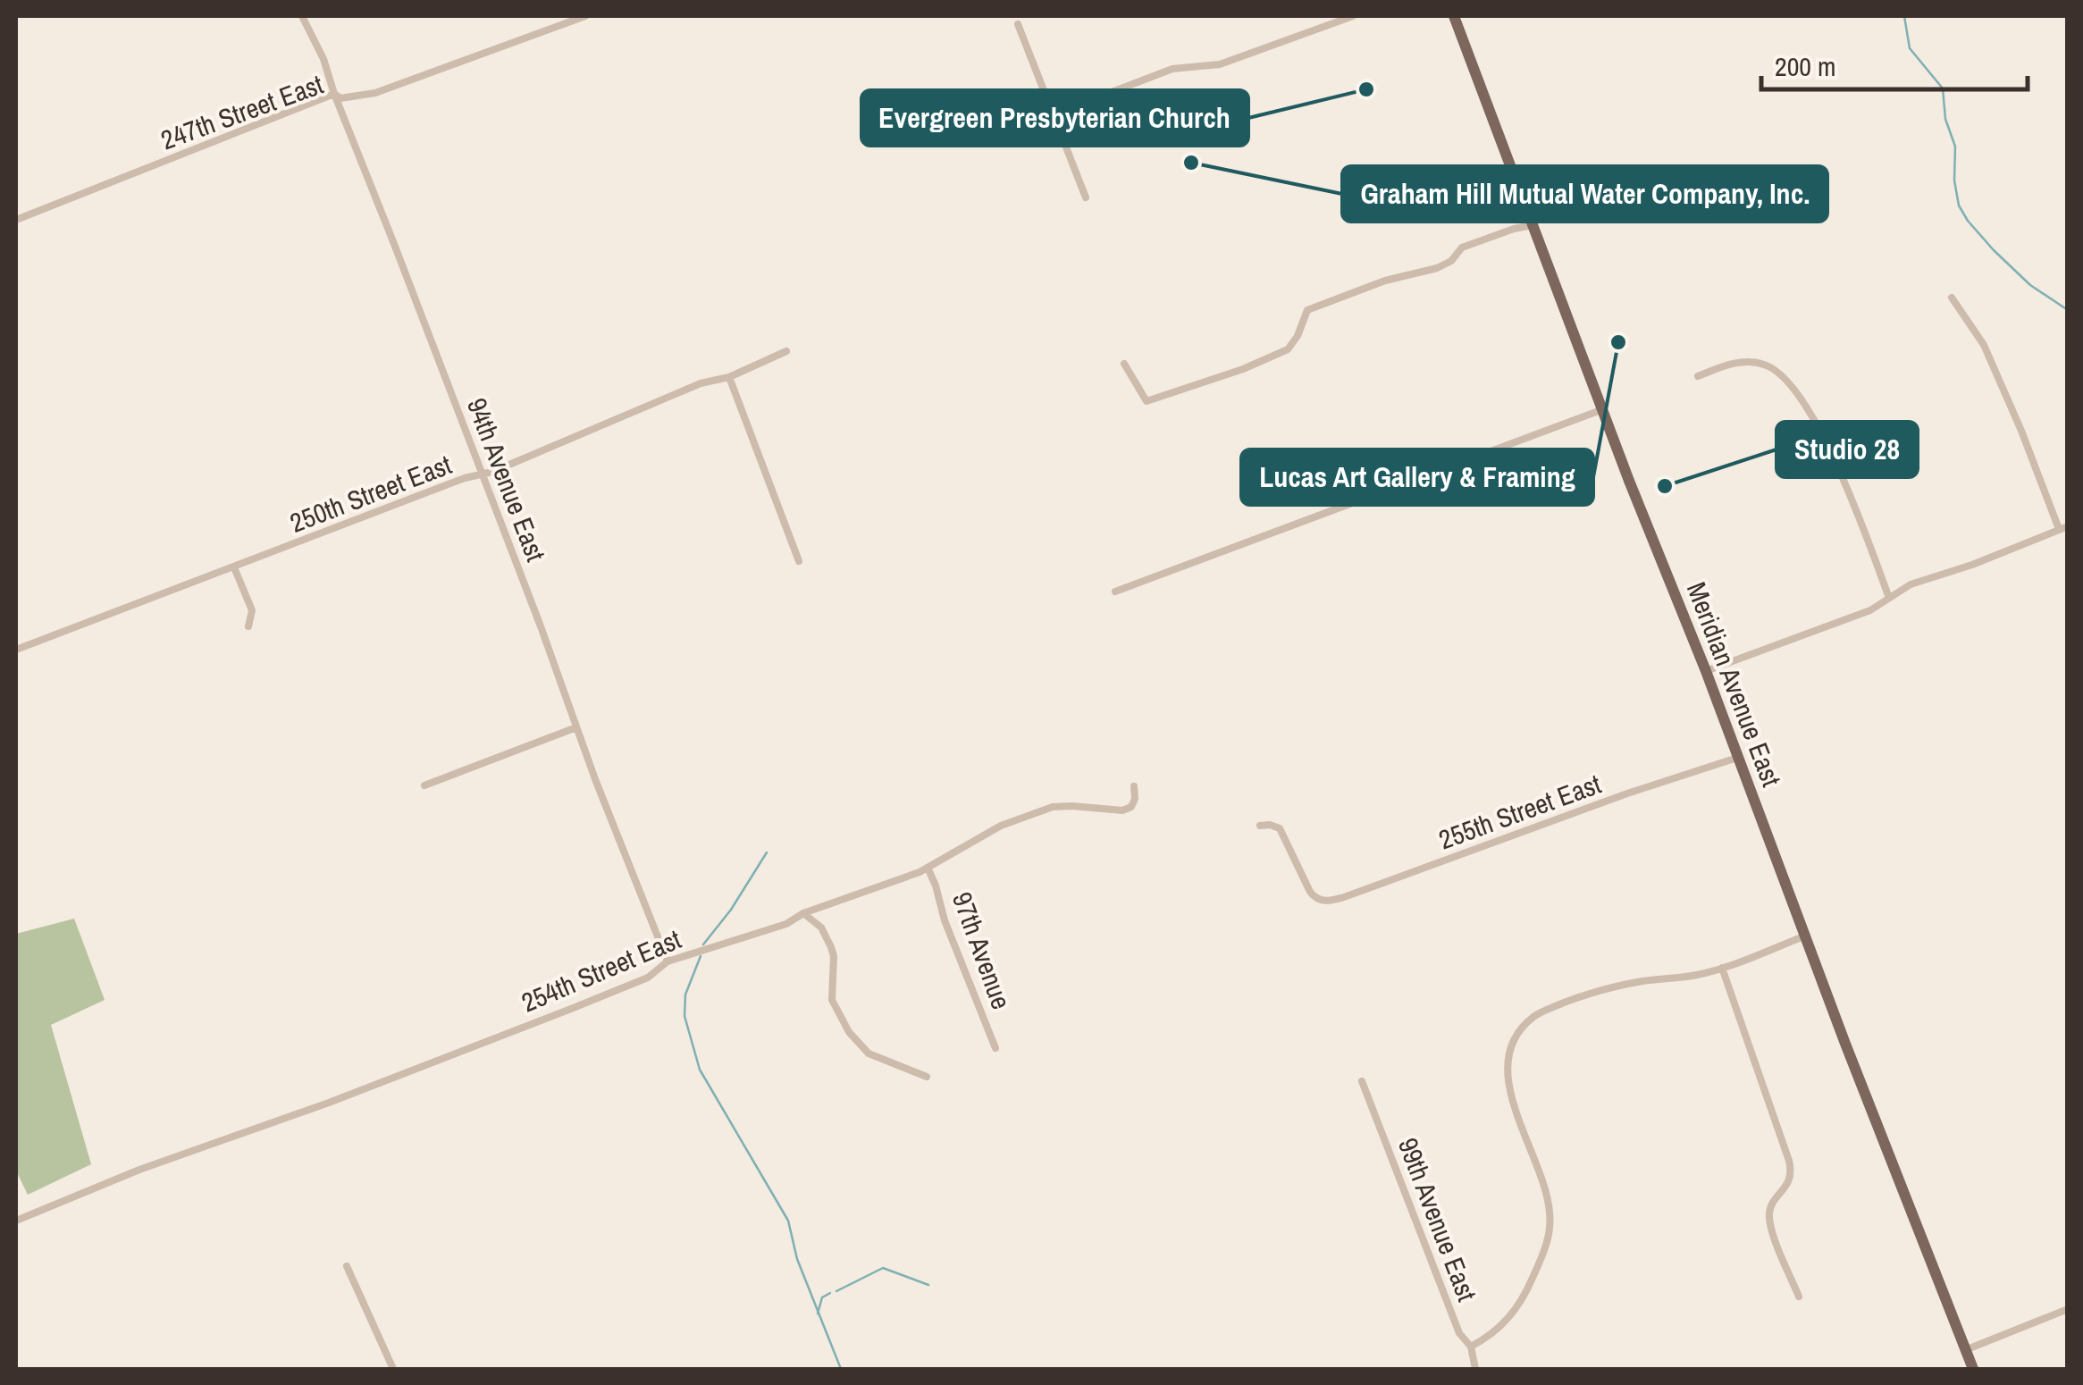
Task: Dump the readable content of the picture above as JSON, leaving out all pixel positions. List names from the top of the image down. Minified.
{"streets":{"main road":["Meridian Avenue East"],"street":["247th Street East","94th Avenue East","250th Street East","255th Street East","97th Avenue","254th Street East","99th Avenue East"]},"crossings":[["247th Street East","94th Avenue East"],["94th Avenue East","250th Street East"],["94th Avenue East","254th Street East"],["Meridian Avenue East","255th Street East"],["97th Avenue","254th Street East"]],"places":["Evergreen Presbyterian Church","Graham Hill Mutual Water Company, Inc.","Lucas Art Gallery & Framing","Studio 28"],"scale_bar":"200 m"}
